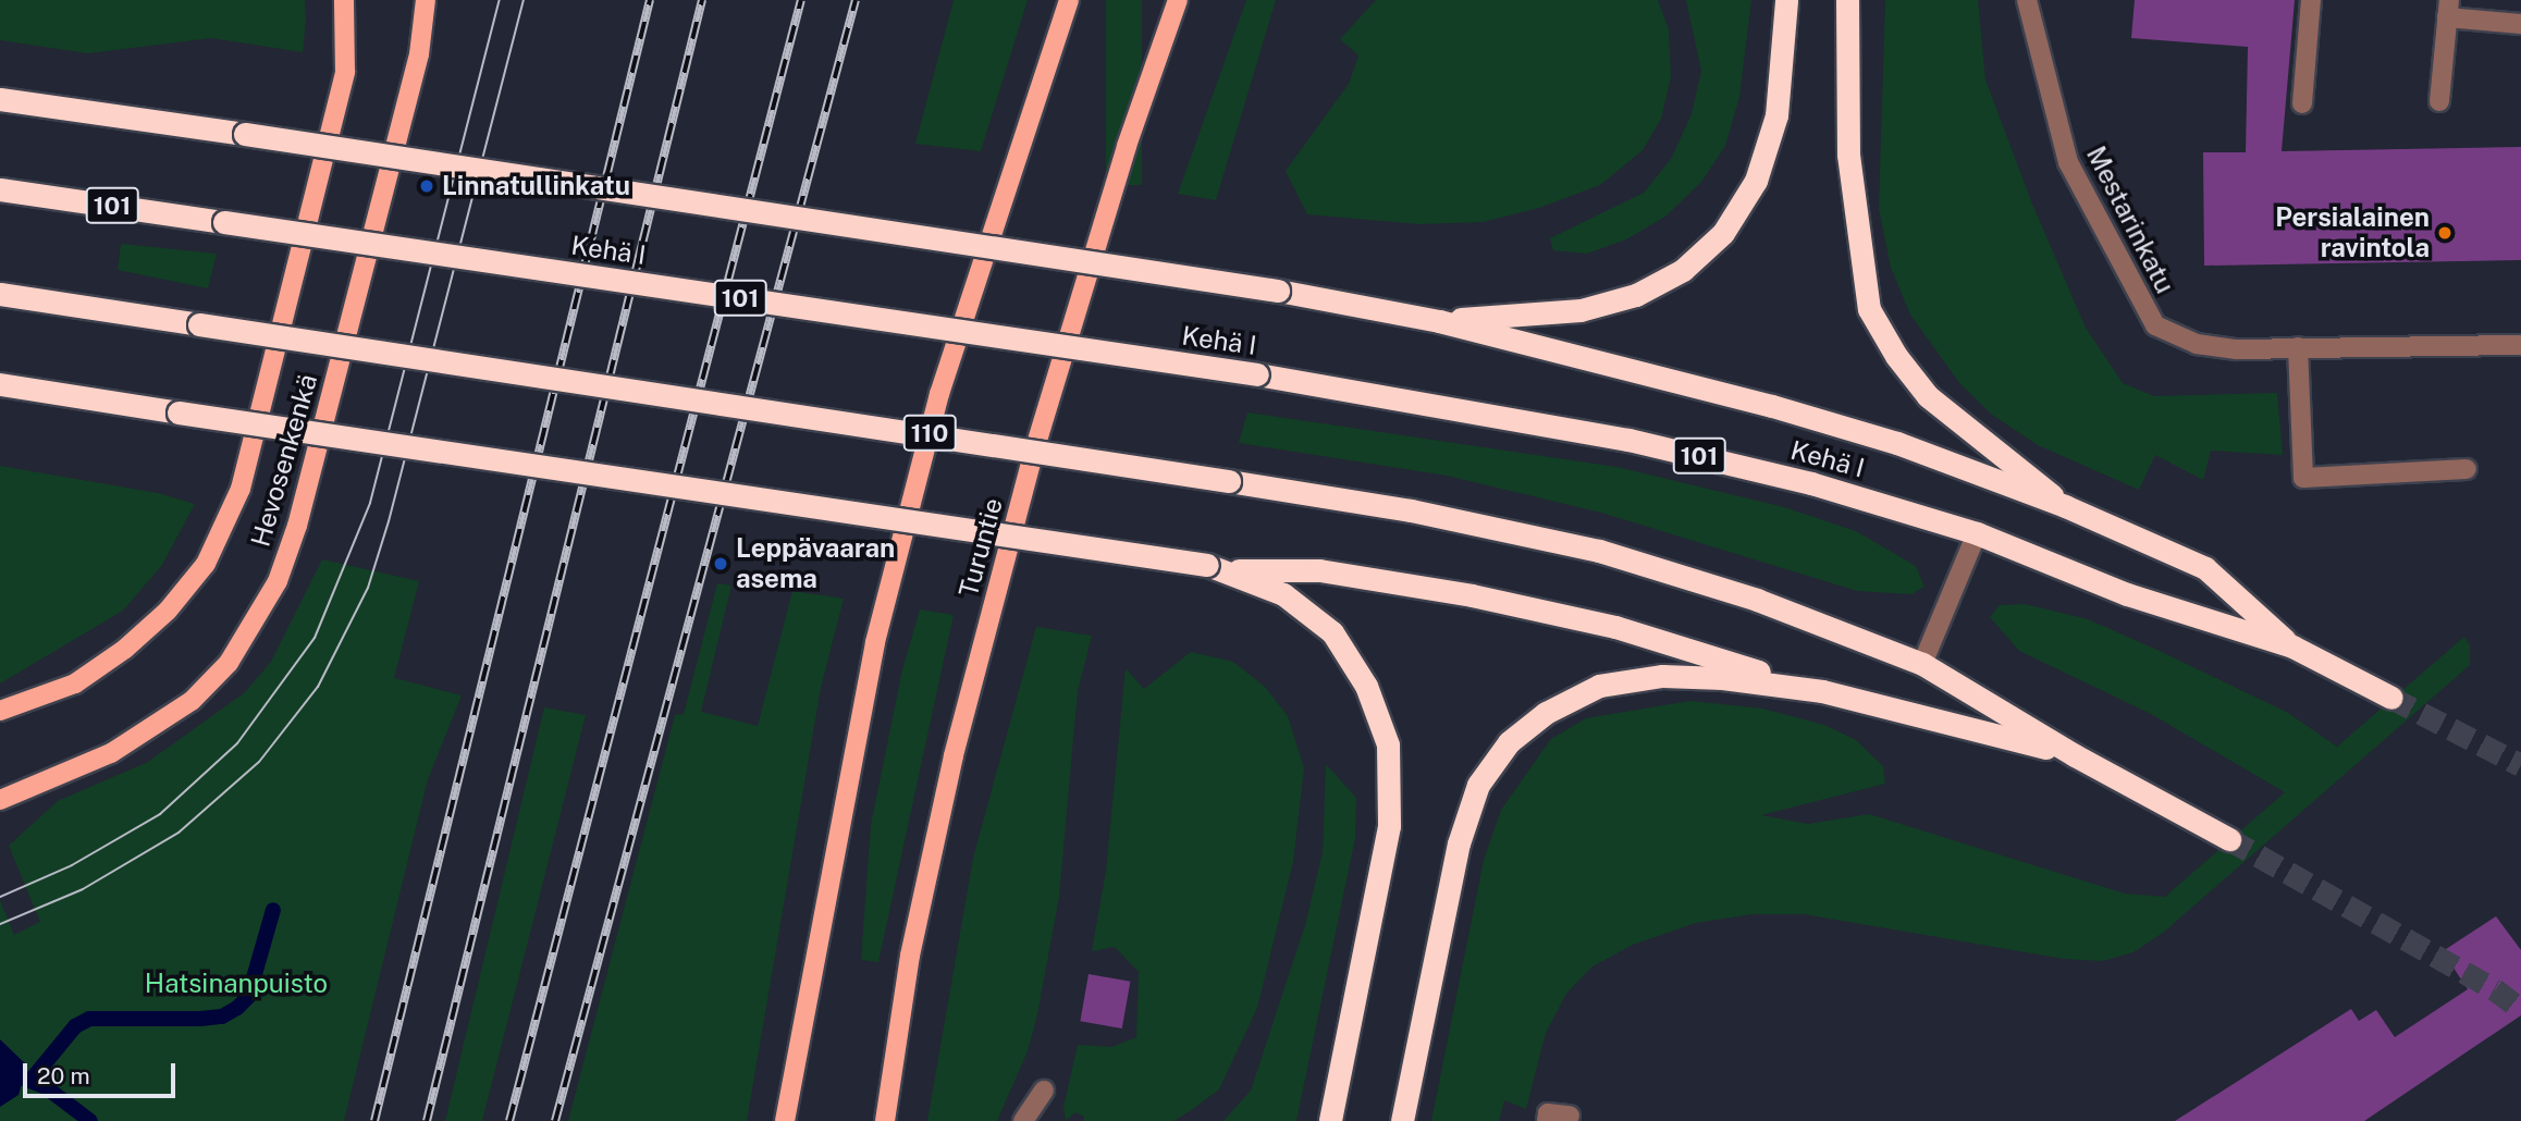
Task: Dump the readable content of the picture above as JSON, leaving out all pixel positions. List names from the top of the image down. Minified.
{"streets":{"highway":["101","Kehä I"],"main road":["110","Hevosenkenkä","Turuntie"],"street":["Mestarinkatu"]},"parks":["Hatsinanpuisto"],"places":["Linnatullinkatu","Persialainen ravintola","Leppävaaran asema"],"scale_bar":"20 m"}
